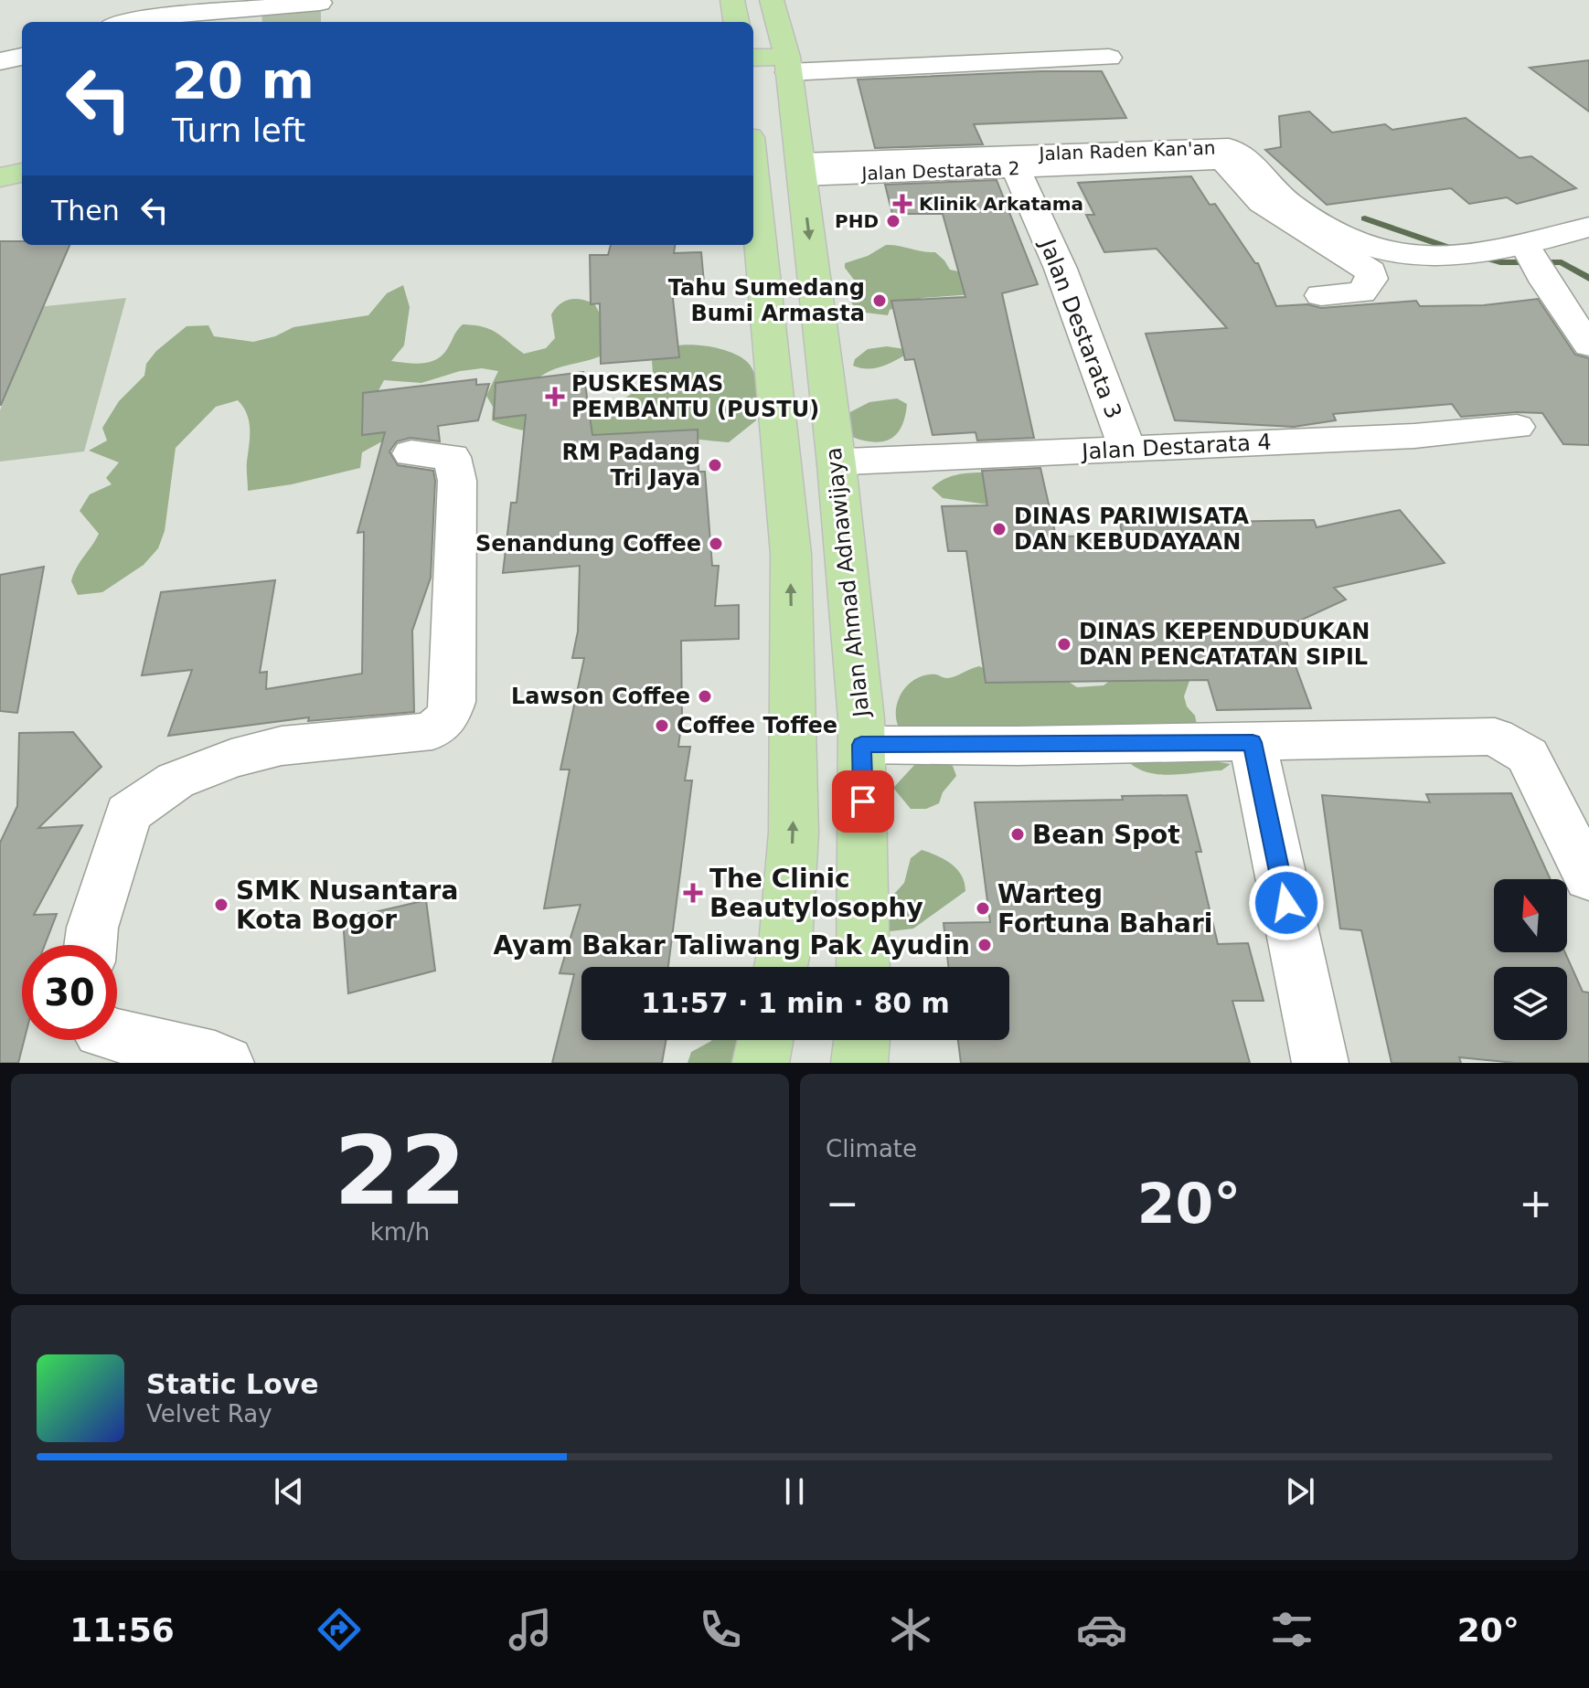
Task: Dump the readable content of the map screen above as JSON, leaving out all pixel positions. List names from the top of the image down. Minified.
{"streets":{"main road":["Jalan Ahmad Adnawijaya"],"street":["Jalan Raden Kan'an","Jalan Destarata 2","Jalan Destarata 3","Jalan Destarata 4"]},"crossings":[["Jalan Raden Kan'an","Jalan Destarata 2"],["Jalan Raden Kan'an","Jalan Ahmad Adnawijaya"],["Jalan Destarata 2","Jalan Destarata 3"],["Jalan Destarata 2","Jalan Ahmad Adnawijaya"],["Jalan Destarata 3","Jalan Destarata 4"],["Jalan Destarata 4","Jalan Ahmad Adnawijaya"]],"places":{"health":["Klinik Arkatama","PUSKESMAS PEMBANTU (PUSTU)","The Clinic Beautylosophy"],"other":["PHD","Tahu Sumedang Bumi Armasta","RM Padang Tri Jaya","DINAS PARIWISATA DAN KEBUDAYAAN","Senandung Coffee","DINAS KEPENDUDUKAN DAN PENCATATAN SIPIL","Lawson Coffee","Coffee Toffee","Bean Spot","SMK Nusantara Kota Bogor","Warteg Fortuna Bahari","Ayam Bakar Taliwang Pak Ayudin"]},"north":"top","page":{"turn":["20 m","Turn left"],"then":"Then","limit":"30","trip":"11:57 · 1 min · 80 m","tile":[["22","km/h"],"Climate"],"heat":["−","20°","+"],"song":["Static Love","Velvet Ray"],"tabs":["11:56","20°"]}}
